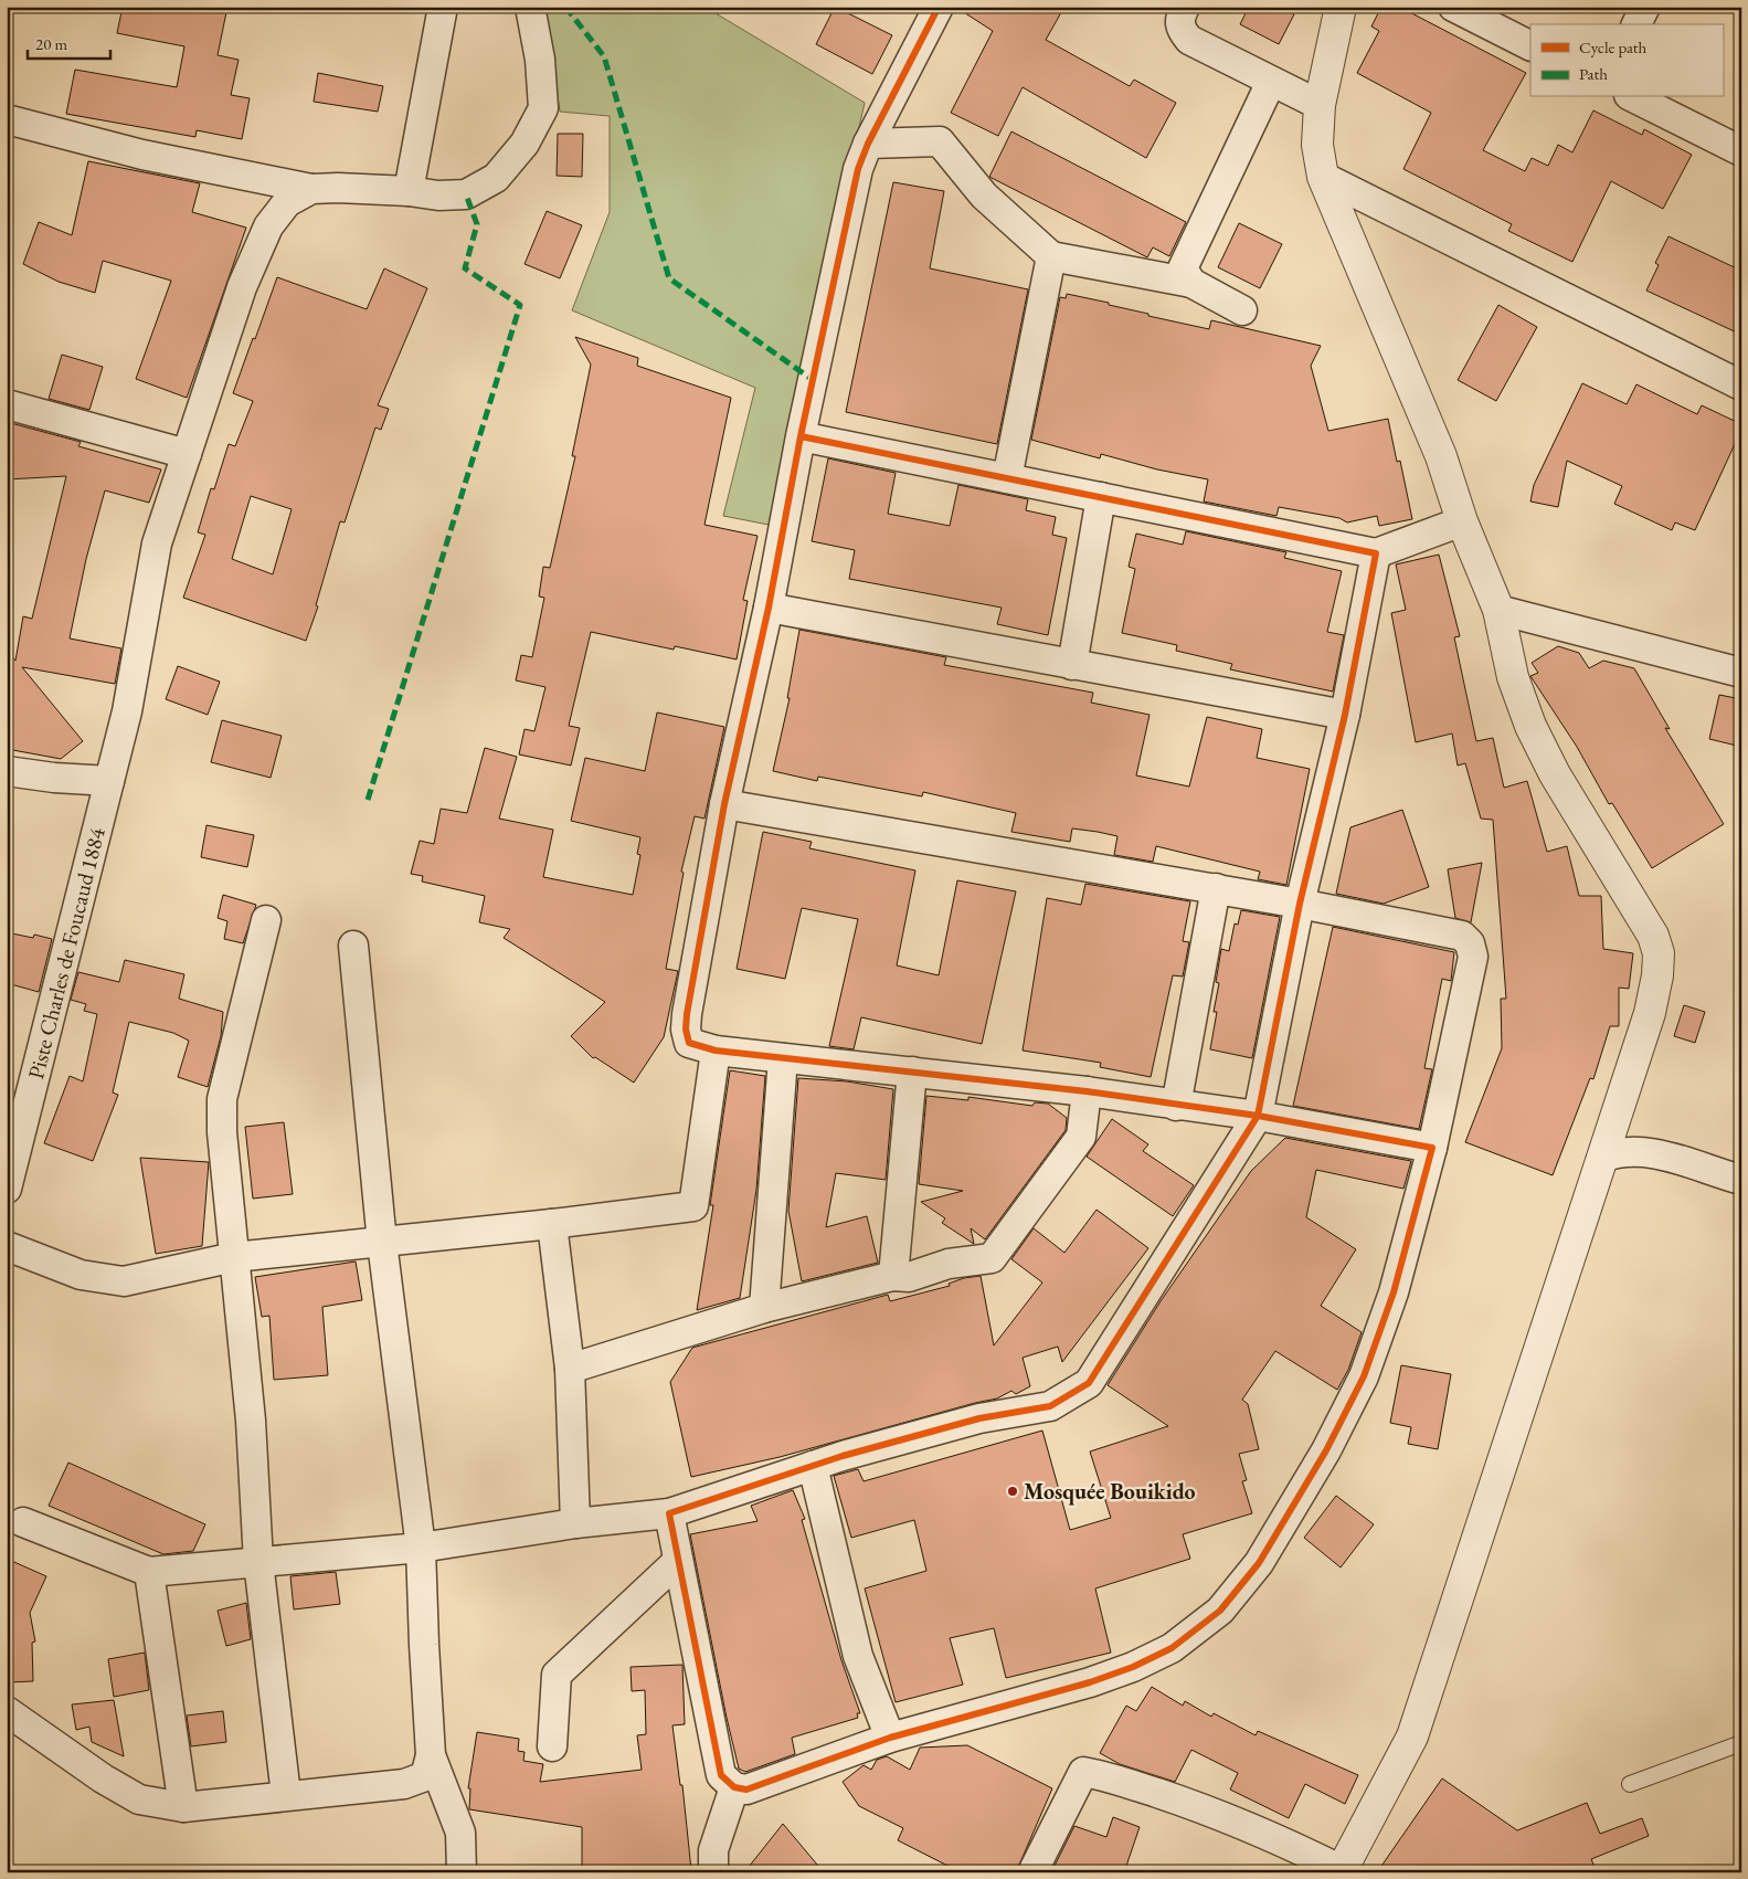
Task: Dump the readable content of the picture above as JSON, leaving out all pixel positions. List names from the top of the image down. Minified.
{"streets":{"street":["Piste Charles de Foucaud 1884"]},"places":["Mosquée Bouikido"],"legend":["Cycle path","Path"],"scale_bar":"20 m"}
